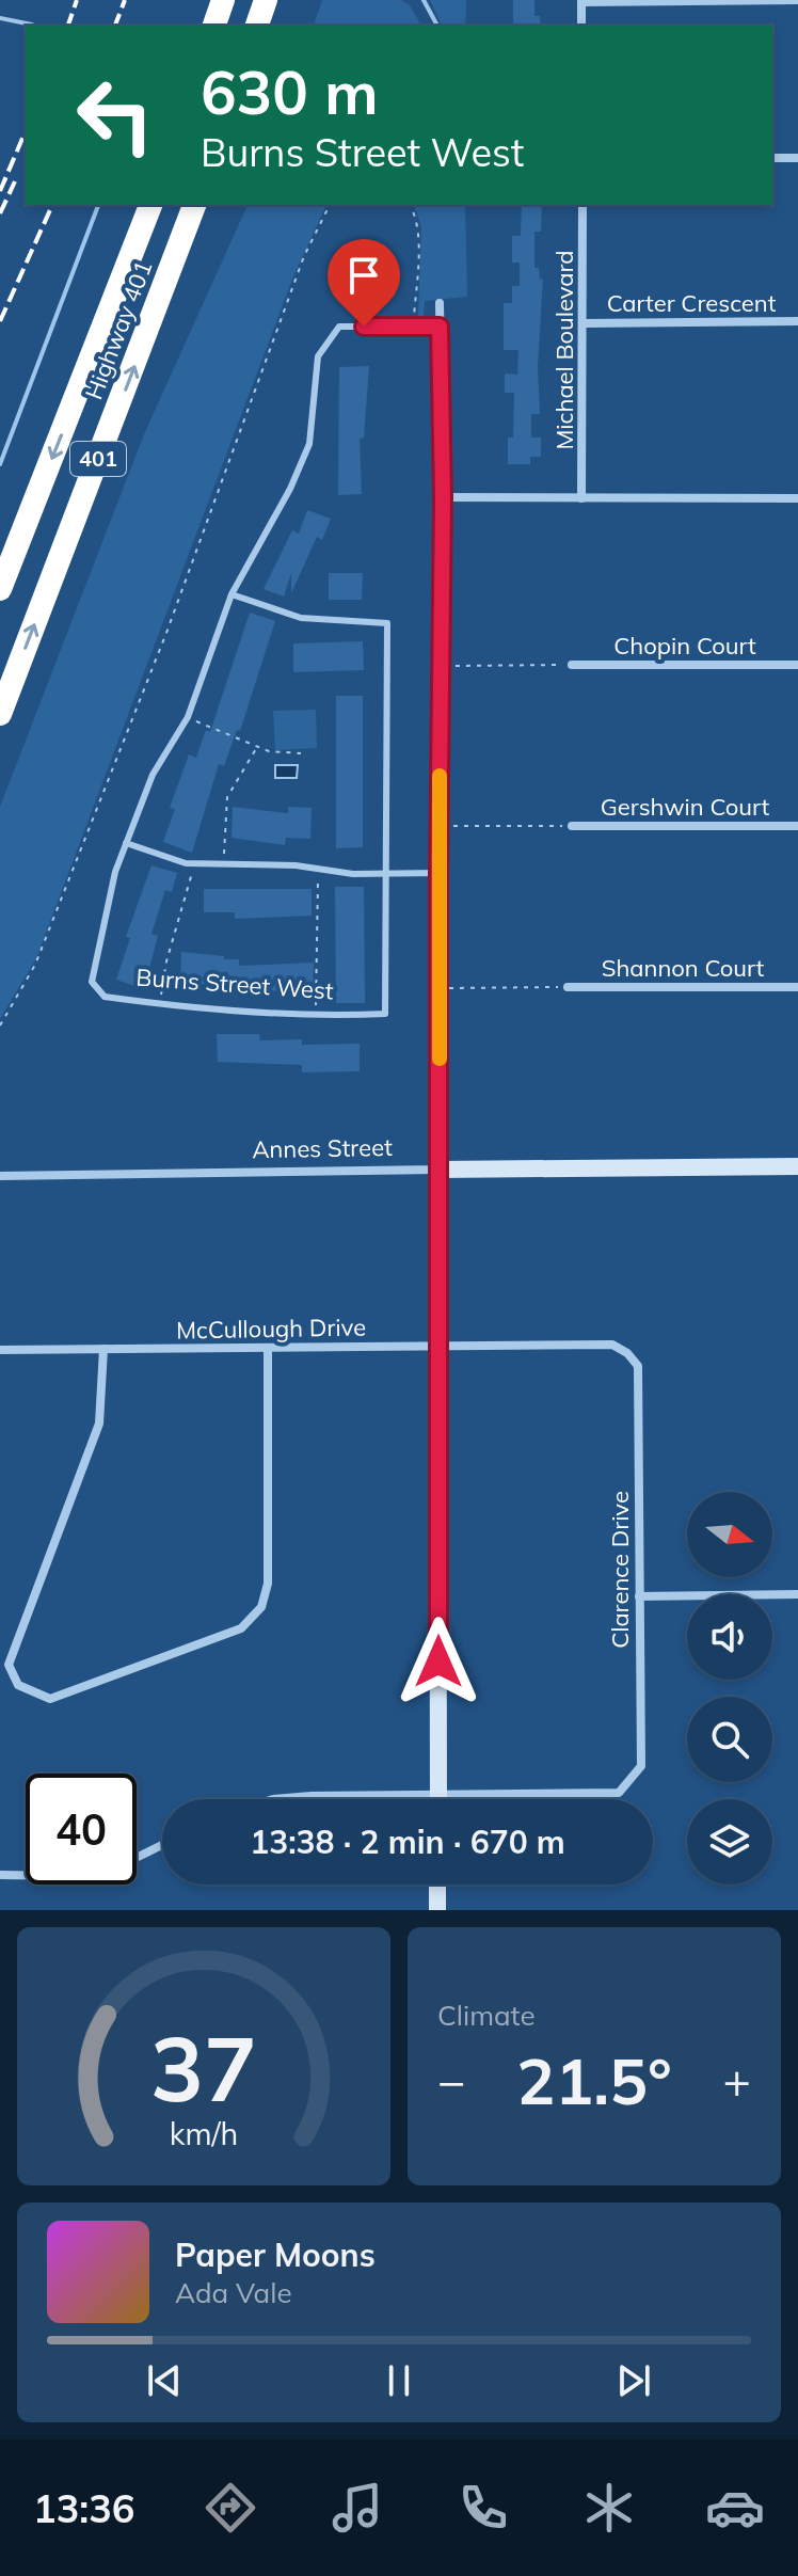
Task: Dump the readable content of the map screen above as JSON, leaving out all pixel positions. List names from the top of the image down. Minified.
{"streets":{"highway":["Highway 401","401"],"street":["Carter Crescent","Michael Boulevard","Chopin Court","Gershwin Court","Shannon Court","Annes Street","McCullough Drive","Clarence Drive"],"lane":["Burns Street West"]},"crossings":[["Carter Crescent","Michael Boulevard"],["McCullough Drive","Clarence Drive"]],"north":"right","page":{"turn":["630 m","Burns Street West"],"limit":"40","trip":"13:38 · 2 min · 670 m","tile":"Climate","heat":["−","21.5°","+"],"song":["Paper Moons","Ada Vale"],"tabs":"13:36","gauge":["37","km/h"]}}
